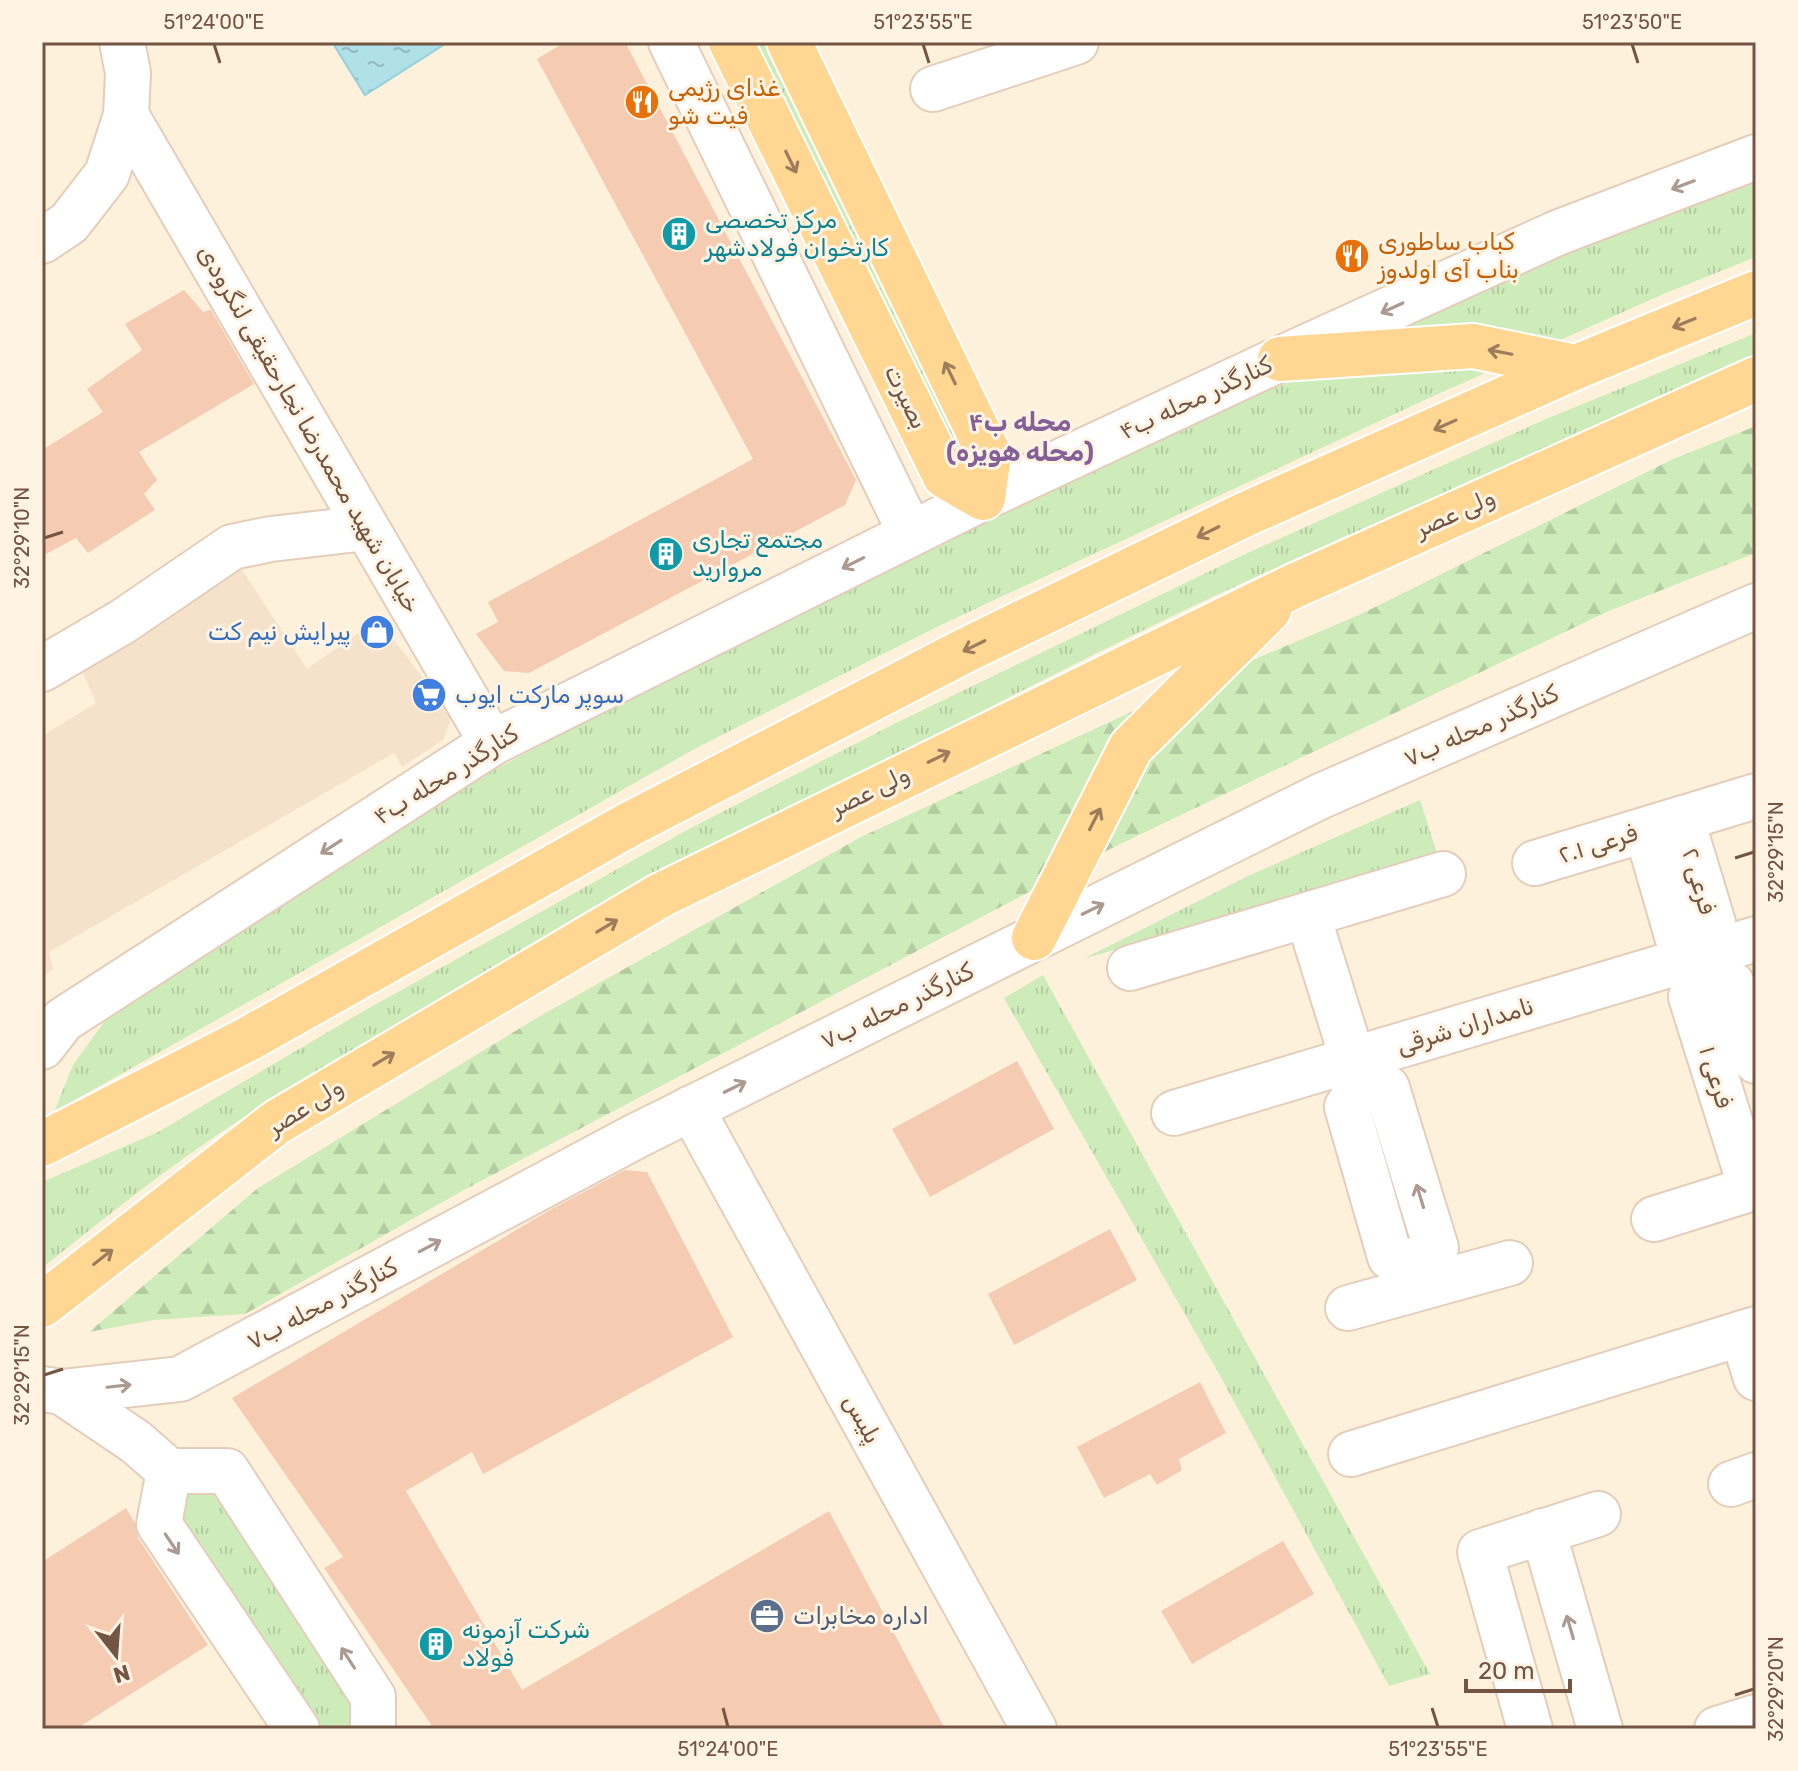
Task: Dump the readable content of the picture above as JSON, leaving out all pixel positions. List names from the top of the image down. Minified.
{"streets":{"main road":["بصیرت","ولی عصر"],"street":["کنارگذر محله ب۴","خیابان شهید محمدرضا نجارحقیقی لنگرودی","کنارگذر محله ب۷","فرعی ۲.۱","فرعی ۲","نامداران شرقی","فرعی ۱","پلیس"]},"crossings":[["بصیرت","کنارگذر محله ب۴"],["کنارگذر محله ب۴","خیابان شهید محمدرضا نجارحقیقی لنگرودی"],["کنارگذر محله ب۷","پلیس"],["فرعی ۲.۱","فرعی ۲"],["فرعی ۲","نامداران شرقی"],["فرعی ۲","فرعی ۱"],["نامداران شرقی","فرعی ۱"]],"one_way":["کنارگذر محله ب۴","کنارگذر محله ب۷"],"districts":["محله ب۴ (محله هویزه)"],"places":{"restaurant":["غذای رژیمی فیت شو","کباب ساطوری بناب آی اولدوز"],"building":["مرکز تخصصی کارتخوان فولادشهر","مجتمع تجاری مروارید","شرکت آزمونه فولاد"],"shop":["پیرایش نیم کت"],"supermarket":["سوپر مارکت ایوب"],"office":["اداره مخابرات"]},"scale_bar":"20 m","north":"bottom","coordinates":["51°24'00\"E","51°23'55\"E","51°23'50\"E","32°29'10\"N","32°29'15\"N","32°29'20\"N"]}
